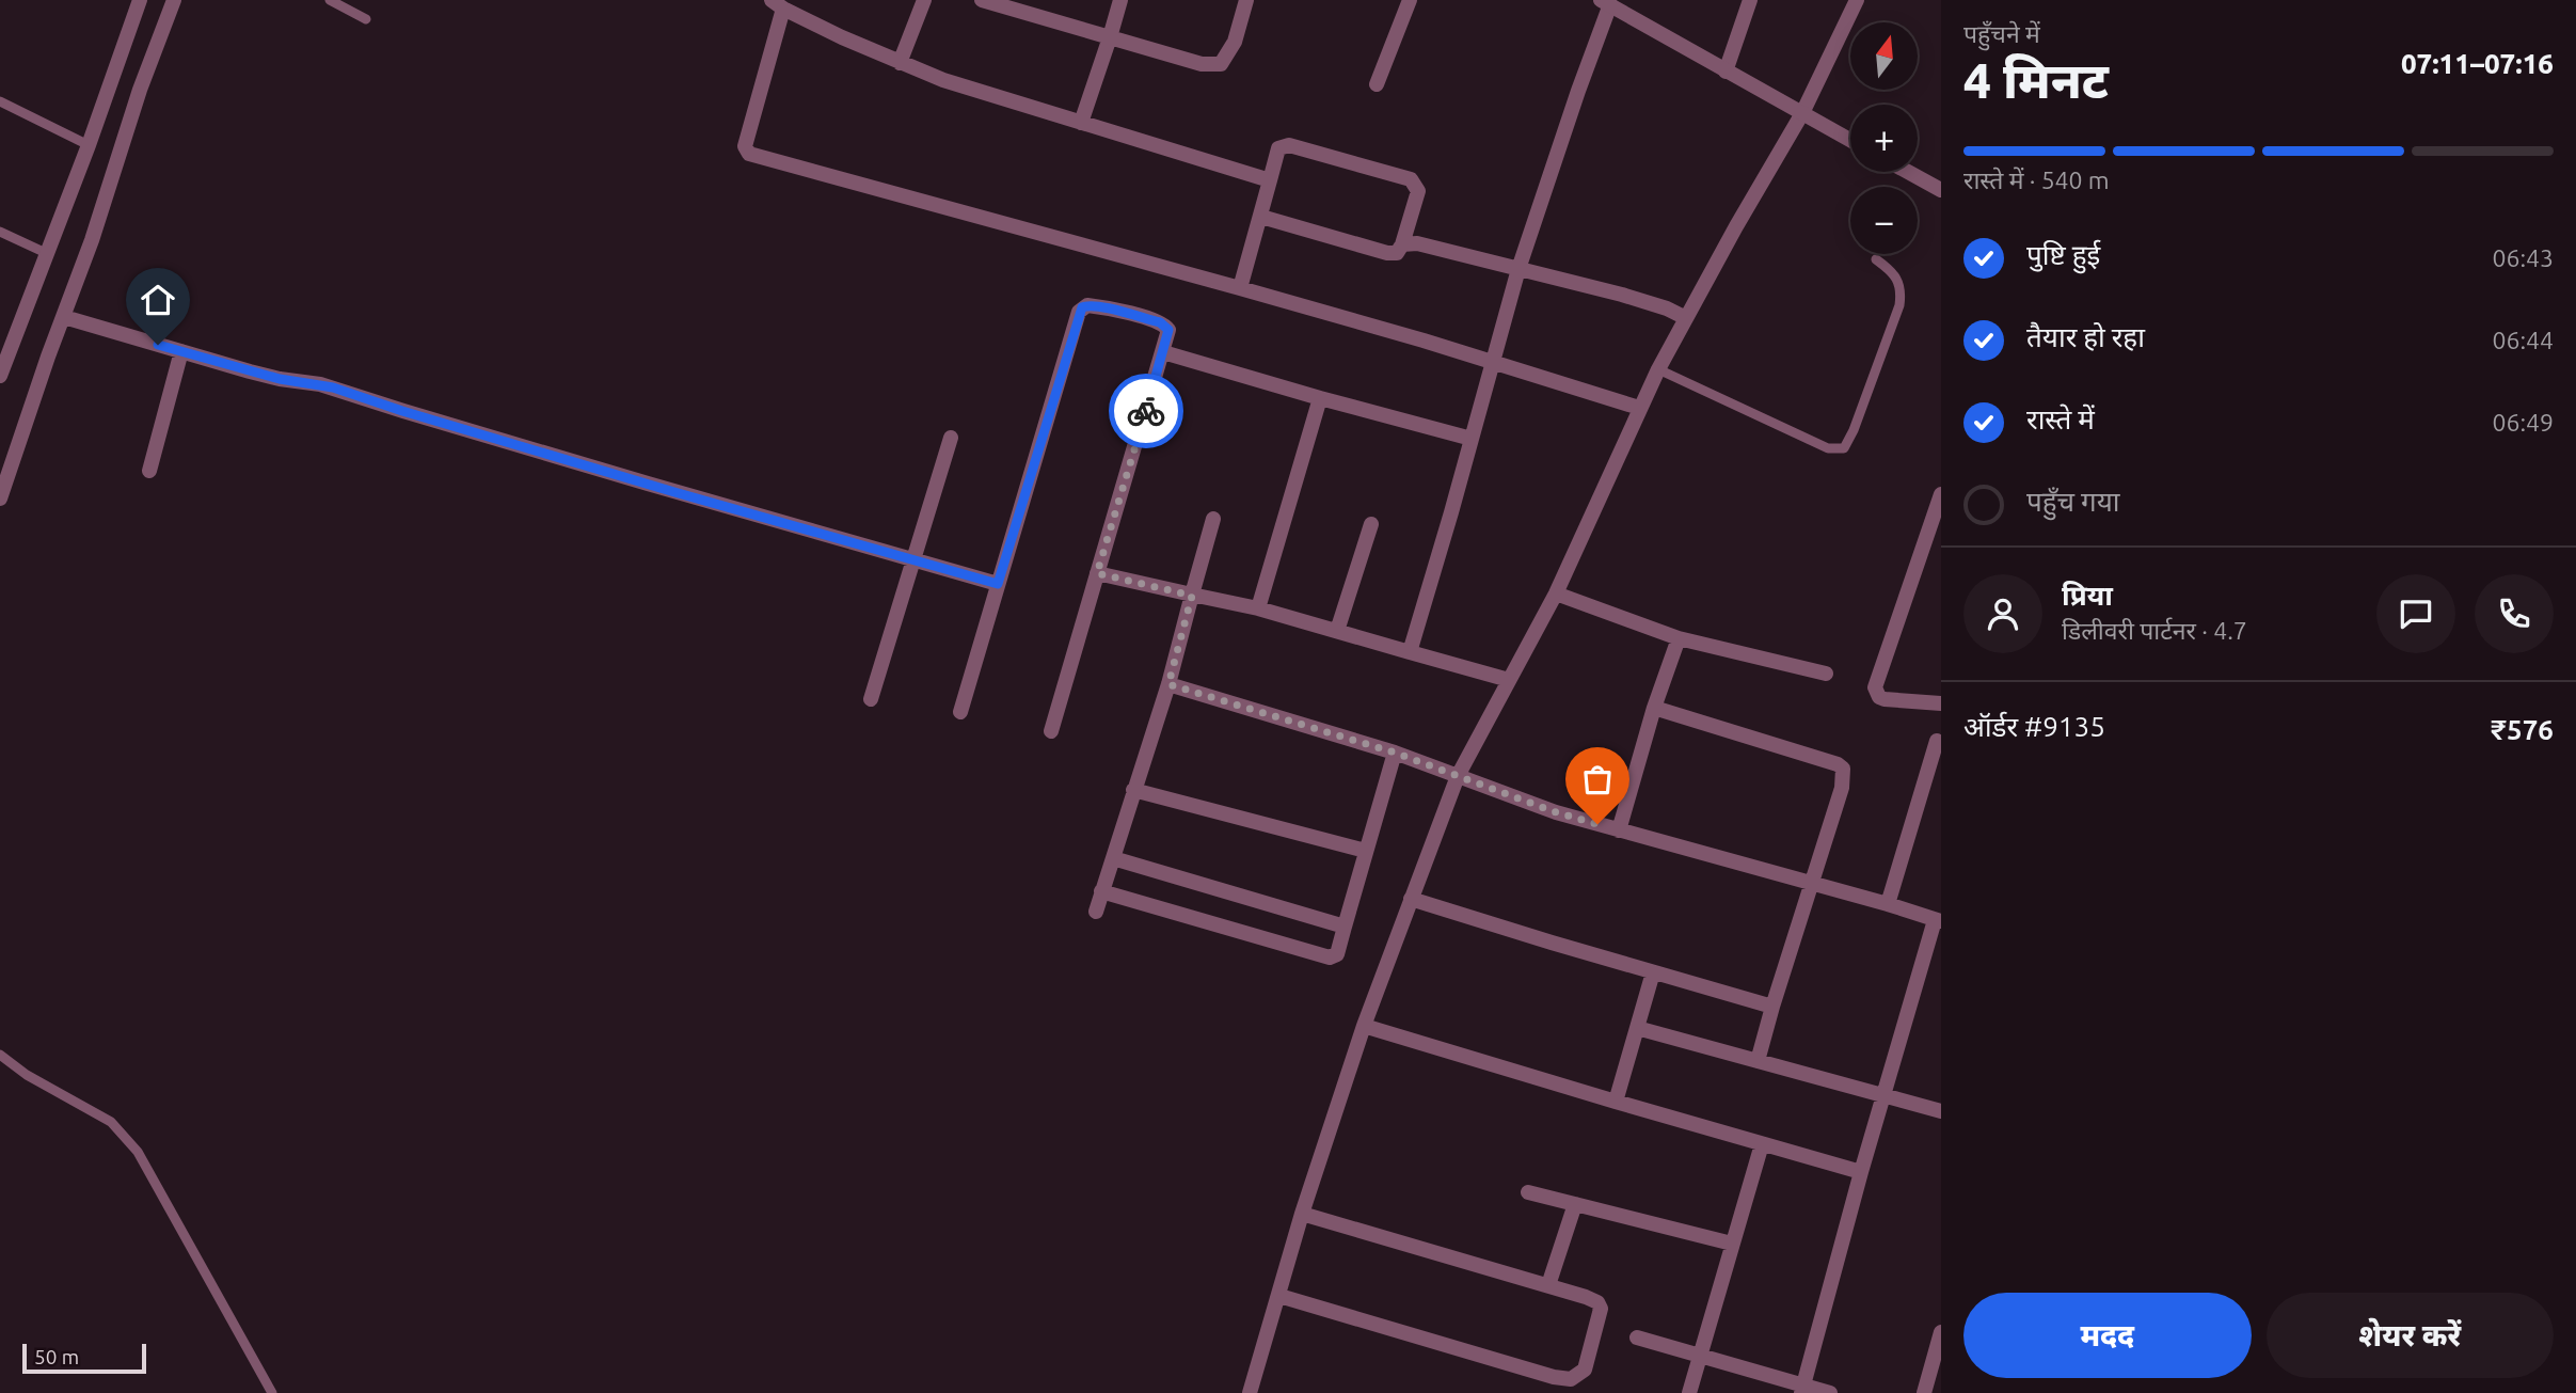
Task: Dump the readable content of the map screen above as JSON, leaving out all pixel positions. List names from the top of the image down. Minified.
{"scale_bar":"50 m","north":"top","page":{"heading":["4 मिनट","पहुँचने में","07:11–07:16"],"panel":["प्रिया","डिलीवरी पार्टनर · 4.7","ऑर्डर #9135","₹576"],"map_buttons":["+","−"],"bar":"रास्ते में · 540 m","list":[["पुष्टि हुई","06:43"],["तैयार हो रहा","06:44"],["रास्ते में","06:49"],"पहुँच गया"],"buttons":["मदद","शेयर करें"],"scale":"50 m"}}
